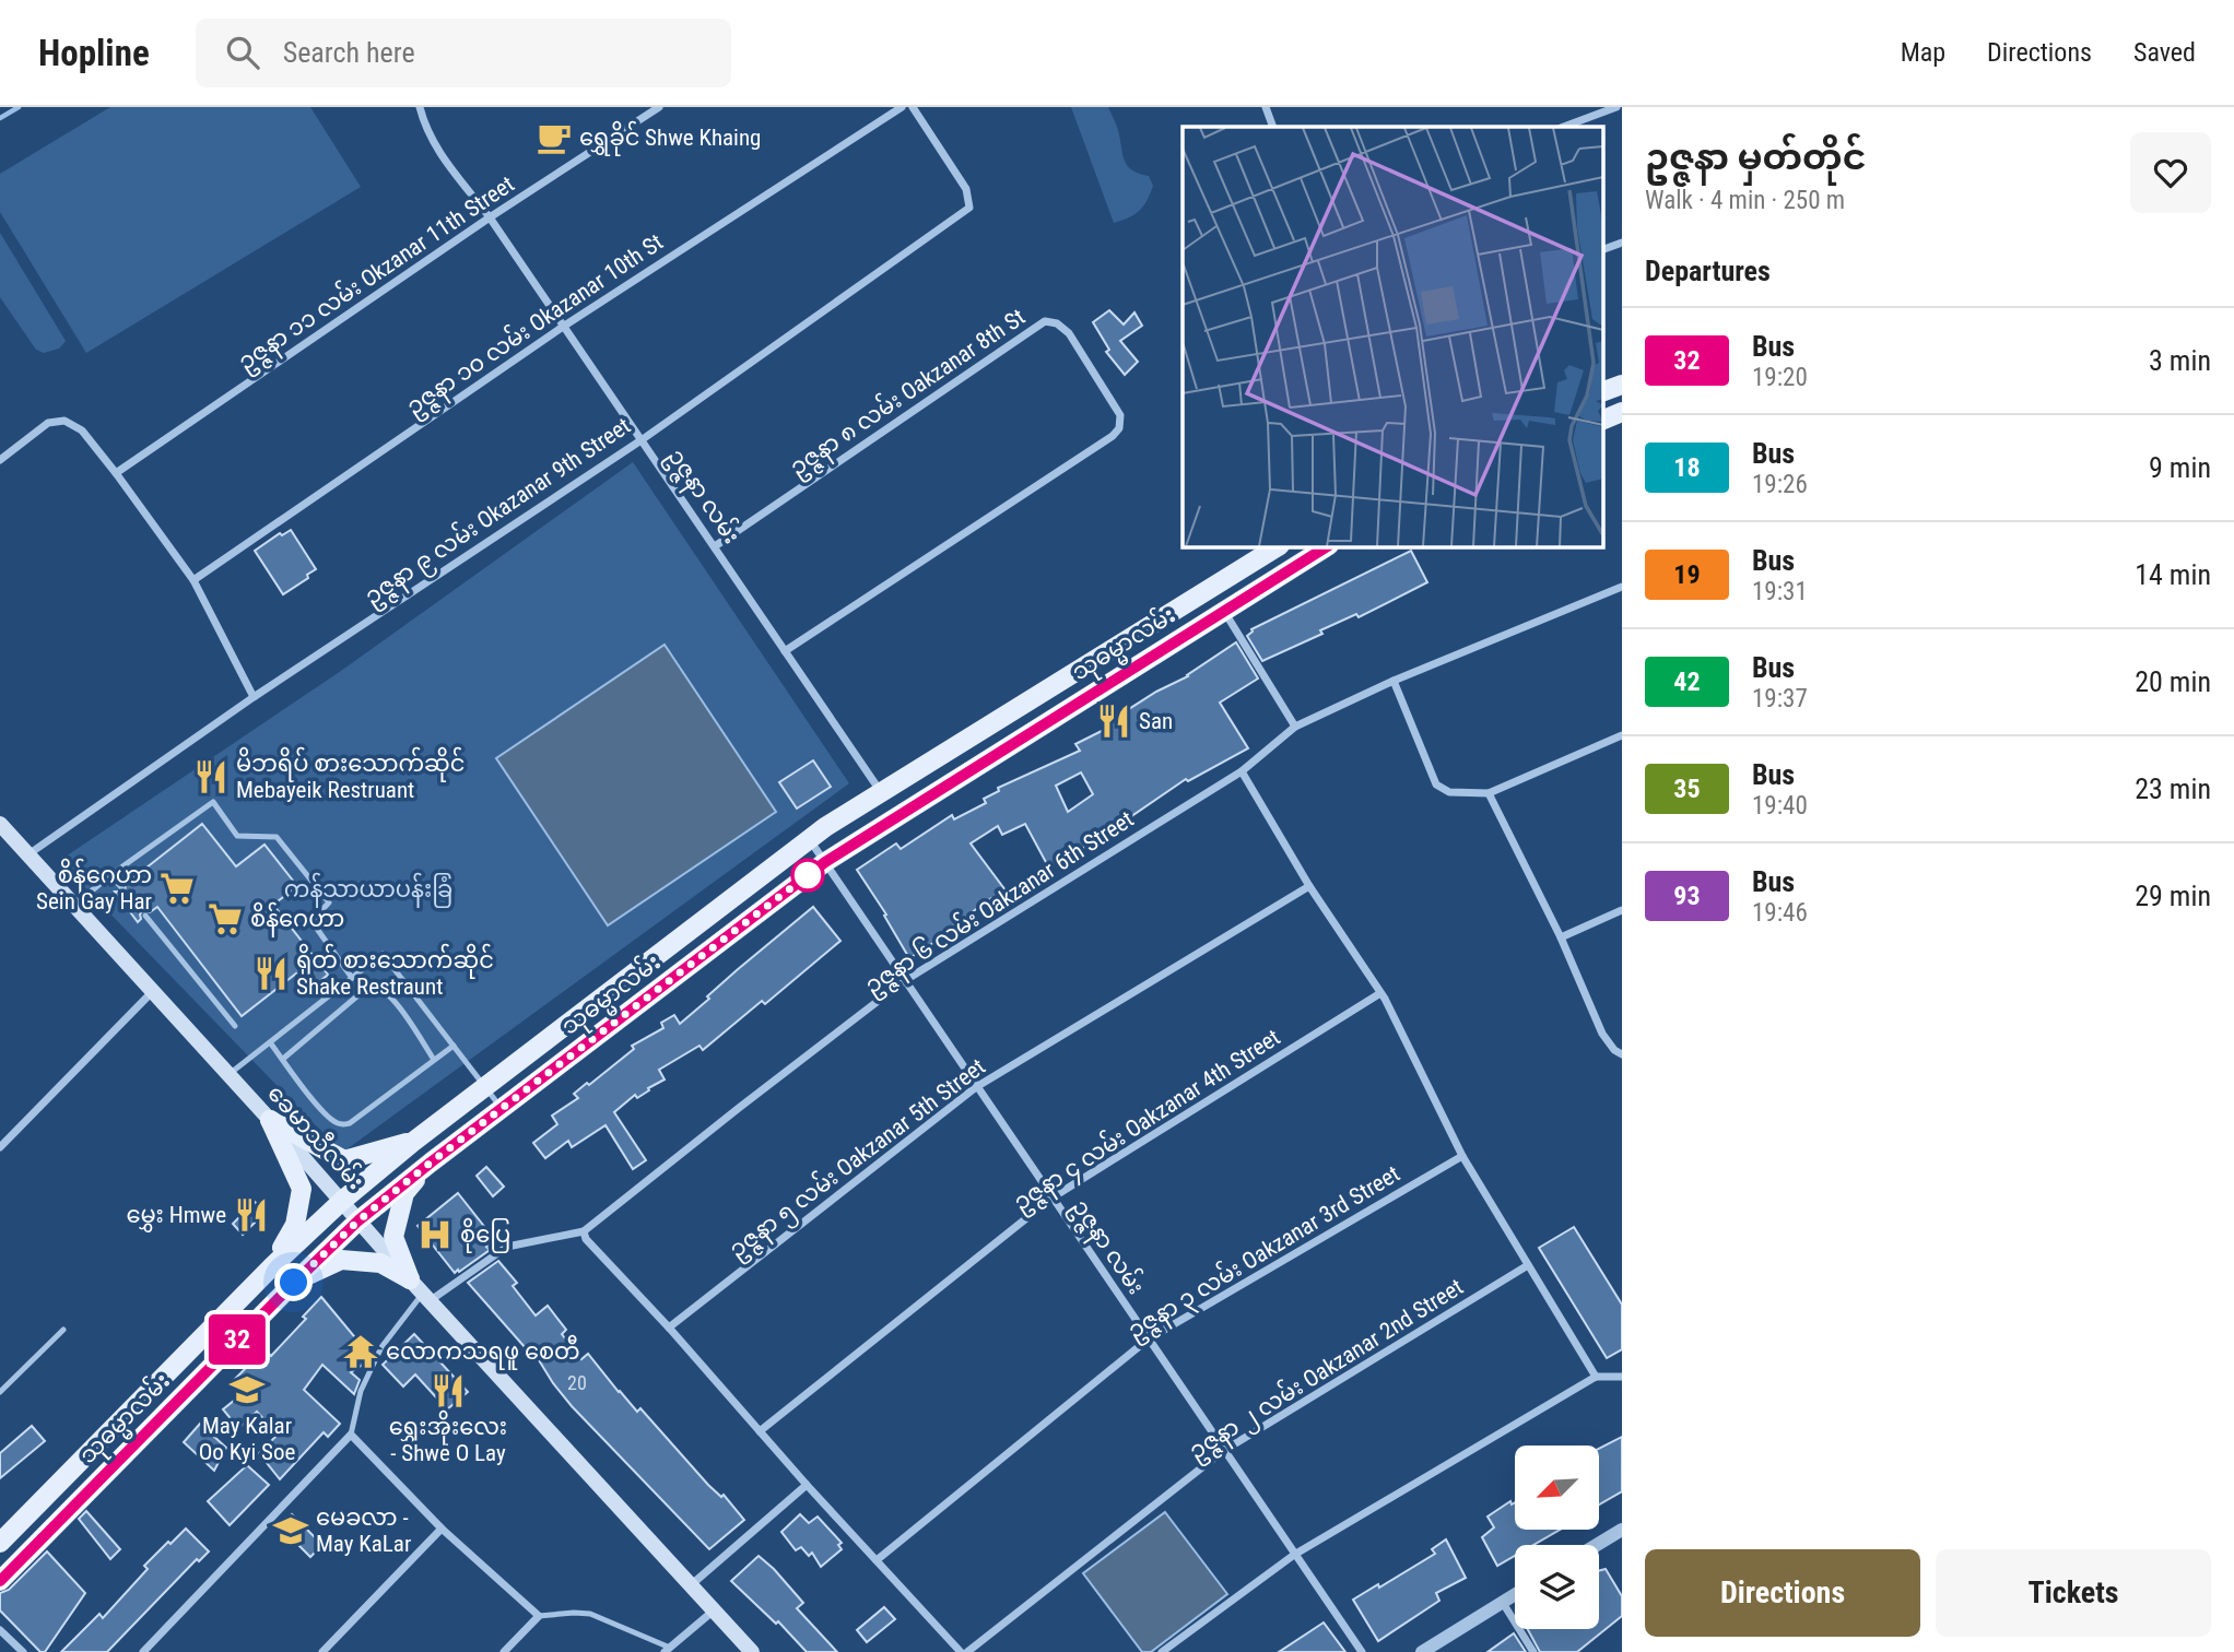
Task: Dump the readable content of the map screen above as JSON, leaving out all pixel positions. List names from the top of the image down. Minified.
{"streets":{"main road":["သုဓမ္မာလမ်း","ခေမာသီလမ်း"],"street":["ဥဇ္ဇနာ ၁၁ လမ်း Okzanar 11th Street","ဥဇ္ဇနာ ၁၀ လမ်း Okazanar 10th St","ဥဇ္ဇနာ ၈ လမ်း Oakzanar 8th St","ဥဇ္ဇနာ လမ်း","ဥဇ္ဇနာ ၉ လမ်း Okazanar 9th Street","ဥဇ္ဇနာ ၆ လမ်း Oakzanar 6th Street","ဥဇ္ဇနာ ၄ လမ်း Oakzanar 4th Street","ဥဇ္ဇနာ ၅ လမ်း Oakzanar 5th Street","ဥဇ္ဇနာ ၃ လမ်း Oakzanar 3rd Street","ဥဇ္ဇနာ ၂ လမ်း Oakzanar 2nd Street"]},"crossings":[["ဥဇ္ဇနာ ၁၁ လမ်း Okzanar 11th Street","ဥဇ္ဇနာ လမ်း"],["ဥဇ္ဇနာ ၁၀ လမ်း Okazanar 10th St","ဥဇ္ဇနာ လမ်း"],["ဥဇ္ဇနာ ၈ လမ်း Oakzanar 8th St","ဥဇ္ဇနာ လမ်း"],["ဥဇ္ဇနာ လမ်း","ဥဇ္ဇနာ ၉ လမ်း Okazanar 9th Street"],["ဥဇ္ဇနာ လမ်း","သုဓမ္မာလမ်း"],["ဥဇ္ဇနာ လမ်း","ဥဇ္ဇနာ ၆ လမ်း Oakzanar 6th Street"],["ဥဇ္ဇနာ လမ်း","ဥဇ္ဇနာ ၄ လမ်း Oakzanar 4th Street"],["ဥဇ္ဇနာ လမ်း","ဥဇ္ဇနာ ၅ လမ်း Oakzanar 5th Street"],["ဥဇ္ဇနာ လမ်း","ဥဇ္ဇနာ ၃ လမ်း Oakzanar 3rd Street"],["ဥဇ္ဇနာ လမ်း","ဥဇ္ဇနာ ၂ လမ်း Oakzanar 2nd Street"],["ဥဇ္ဇနာ ၉ လမ်း Okazanar 9th Street","ခေမာသီလမ်း"],["သုဓမ္မာလမ်း","ခေမာသီလမ်း"]],"parks":["ကန်သာယာပန်းခြံ"],"places":{"cafe":["ရွှေခိုင် Shwe Khaing"],"restaurant":["San","မိဘရိပ် စားသောက်ဆိုင် Mebayeik Restruant","ရှိတ် စားသောက်ဆိုင် Shake Restraunt","မွှေး Hmwe","ရွှေးအိုးလေး - Shwe O Lay"],"supermarket":["စိန်ဂေဟာ Sein Gay Har","စိန်ဂေဟာ"],"hospital":["စိုပြေ"],"temple":["လောကသရဖူ စေတီ"],"school or university":["May Kalar Oo Kyi Soe","မေခလာ - May KaLar"]},"lines":["bus line 32"],"house_numbers":["20"],"north":"bottom left","page":{"header":"Hopline","search":"Search here","nav":["Map","Directions","Saved"],"on_map":"32","heading":[["ဥဇ္ဇနာ မှတ်တိုင်","Walk · 4 min · 250 m"],"Departures"],"list":[{"mark":"32","name":"Bus","note":"19:20","value":"3 min"},{"mark":"18","name":"Bus","note":"19:26","value":"9 min"},{"mark":"19","name":"Bus","note":"19:31","value":"14 min"},{"mark":"42","name":"Bus","note":"19:37","value":"20 min"},{"mark":"35","name":"Bus","note":"19:40","value":"23 min"},{"mark":"93","name":"Bus","note":"19:46","value":"29 min"}],"buttons":["Directions","Tickets"]}}
